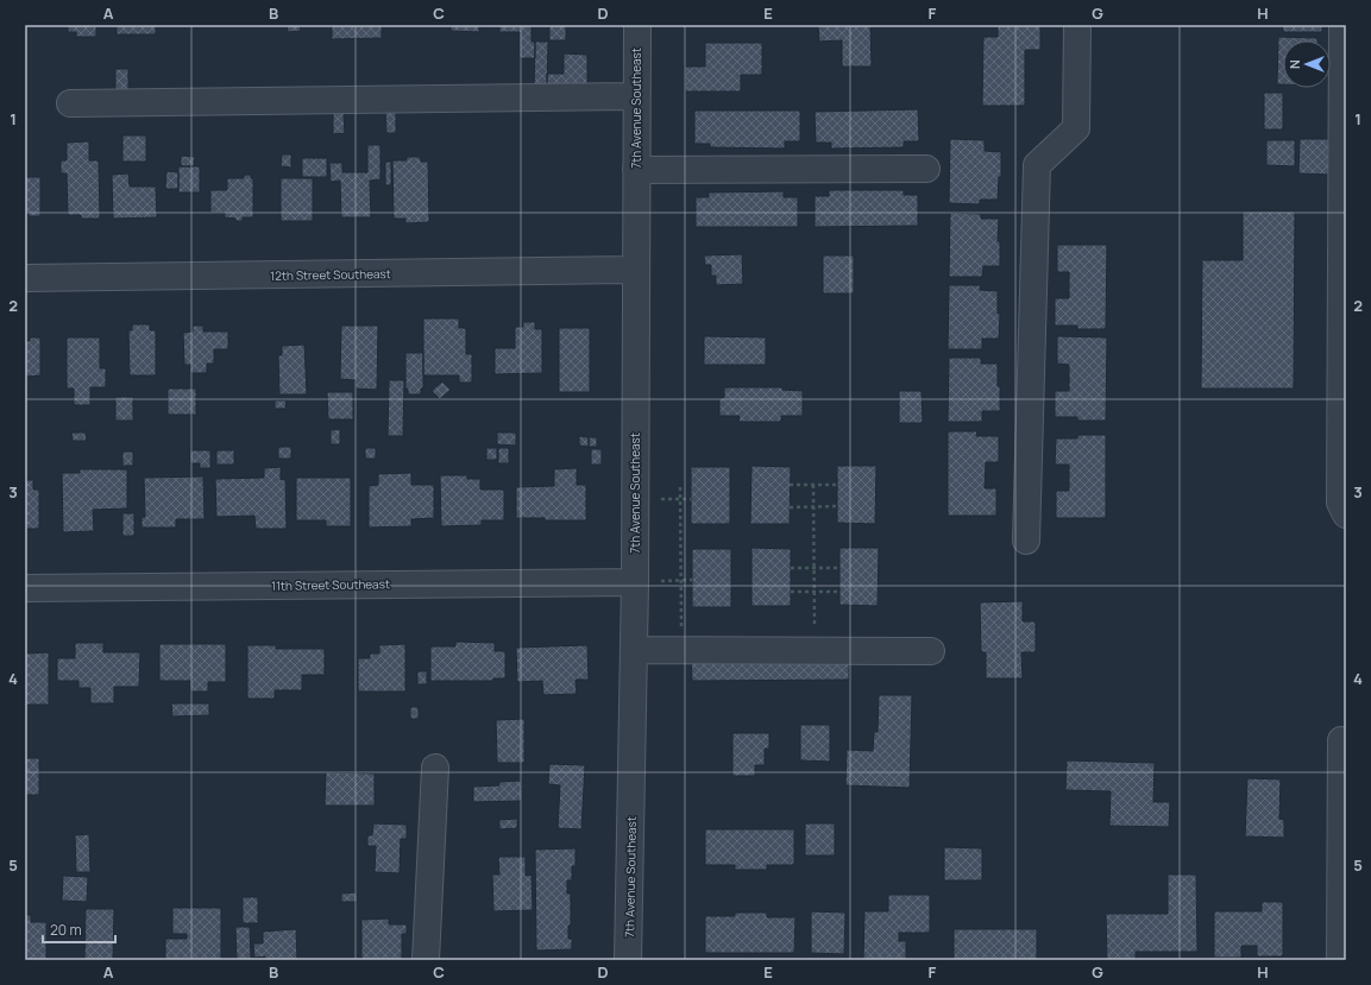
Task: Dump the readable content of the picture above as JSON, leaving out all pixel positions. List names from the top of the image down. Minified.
{"streets":{"street":["7th Avenue Southeast","12th Street Southeast","11th Street Southeast"]},"crossings":[["7th Avenue Southeast","12th Street Southeast"],["7th Avenue Southeast","11th Street Southeast"]],"scale_bar":"20 m","north":"left","grid":{"columns":["A","B","C","D","E","F","G","H"],"rows":["1","2","3","4","5"]}}
